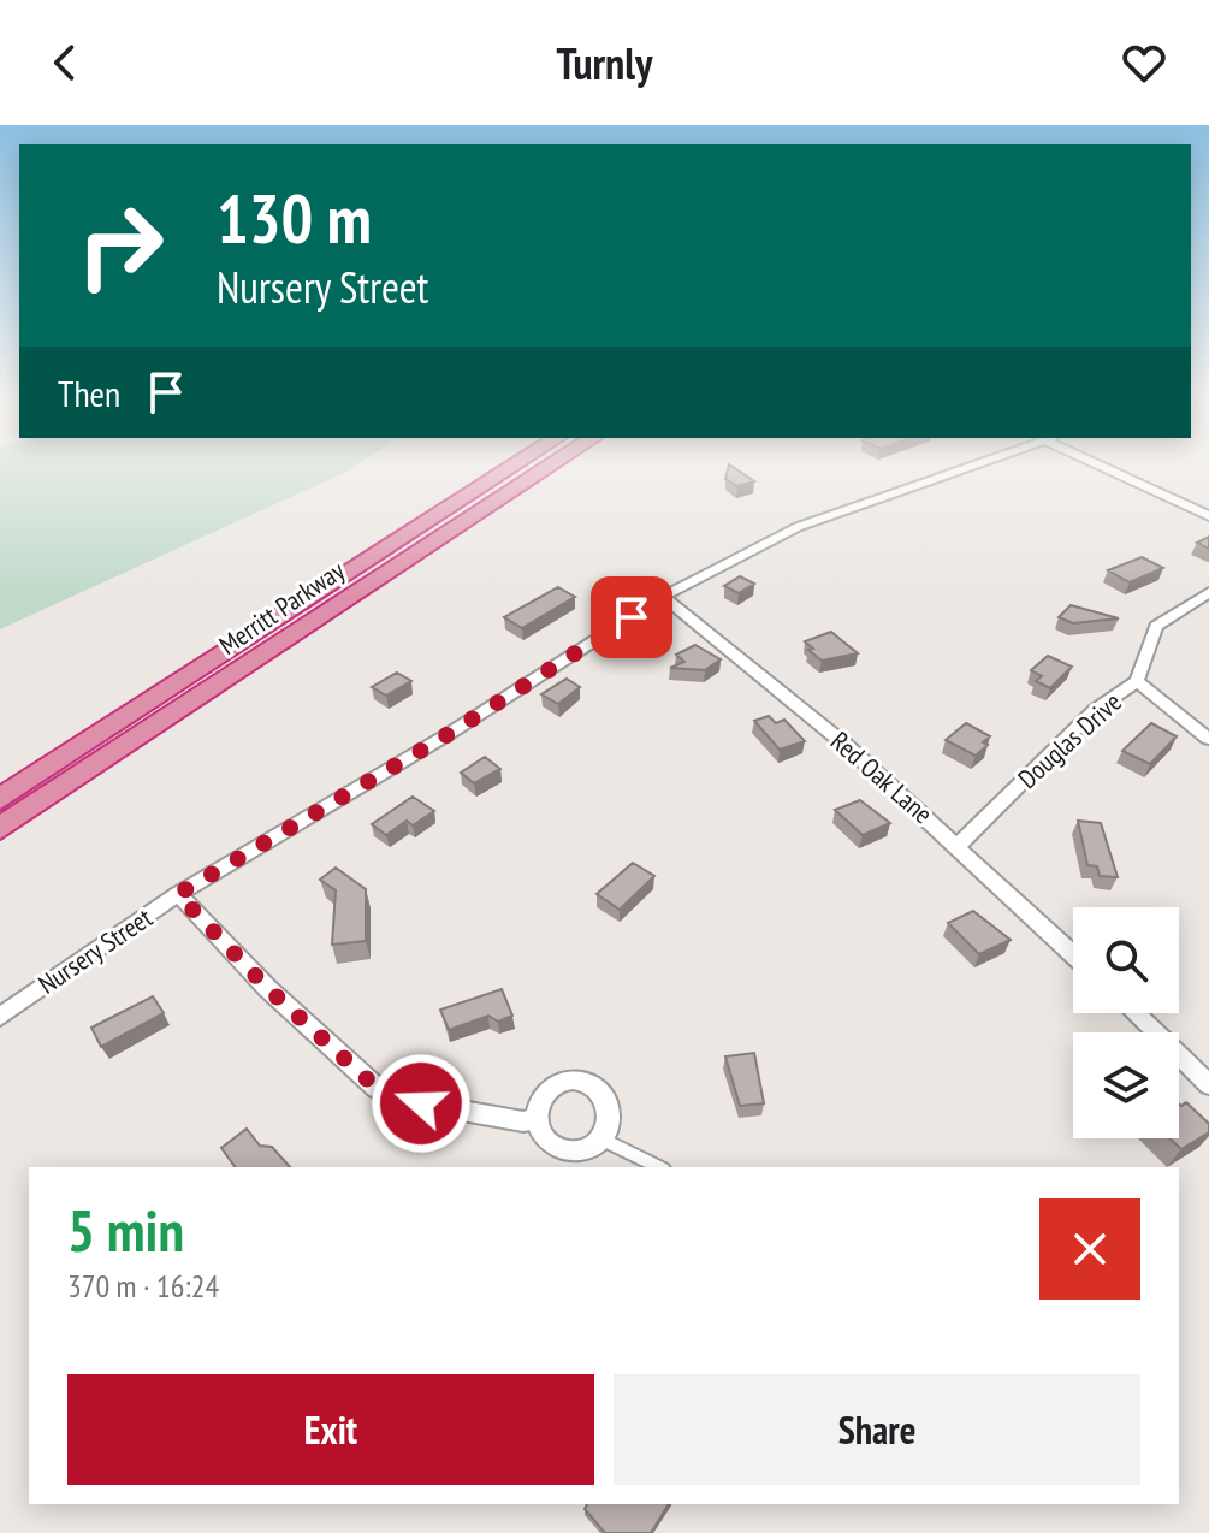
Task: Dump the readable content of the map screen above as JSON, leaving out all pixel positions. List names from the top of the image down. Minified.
{"streets":{"highway":["Merritt Parkway"],"street":["Douglas Drive","Red Oak Lane","Nursery Street"]},"crossings":[["Douglas Drive","Red Oak Lane"],["Red Oak Lane","Nursery Street"]],"page":{"header":"Turnly","turn":["130 m","Nursery Street"],"then":"Then","heading":["5 min","370 m · 16:24"],"buttons":["Exit","Share"]}}
